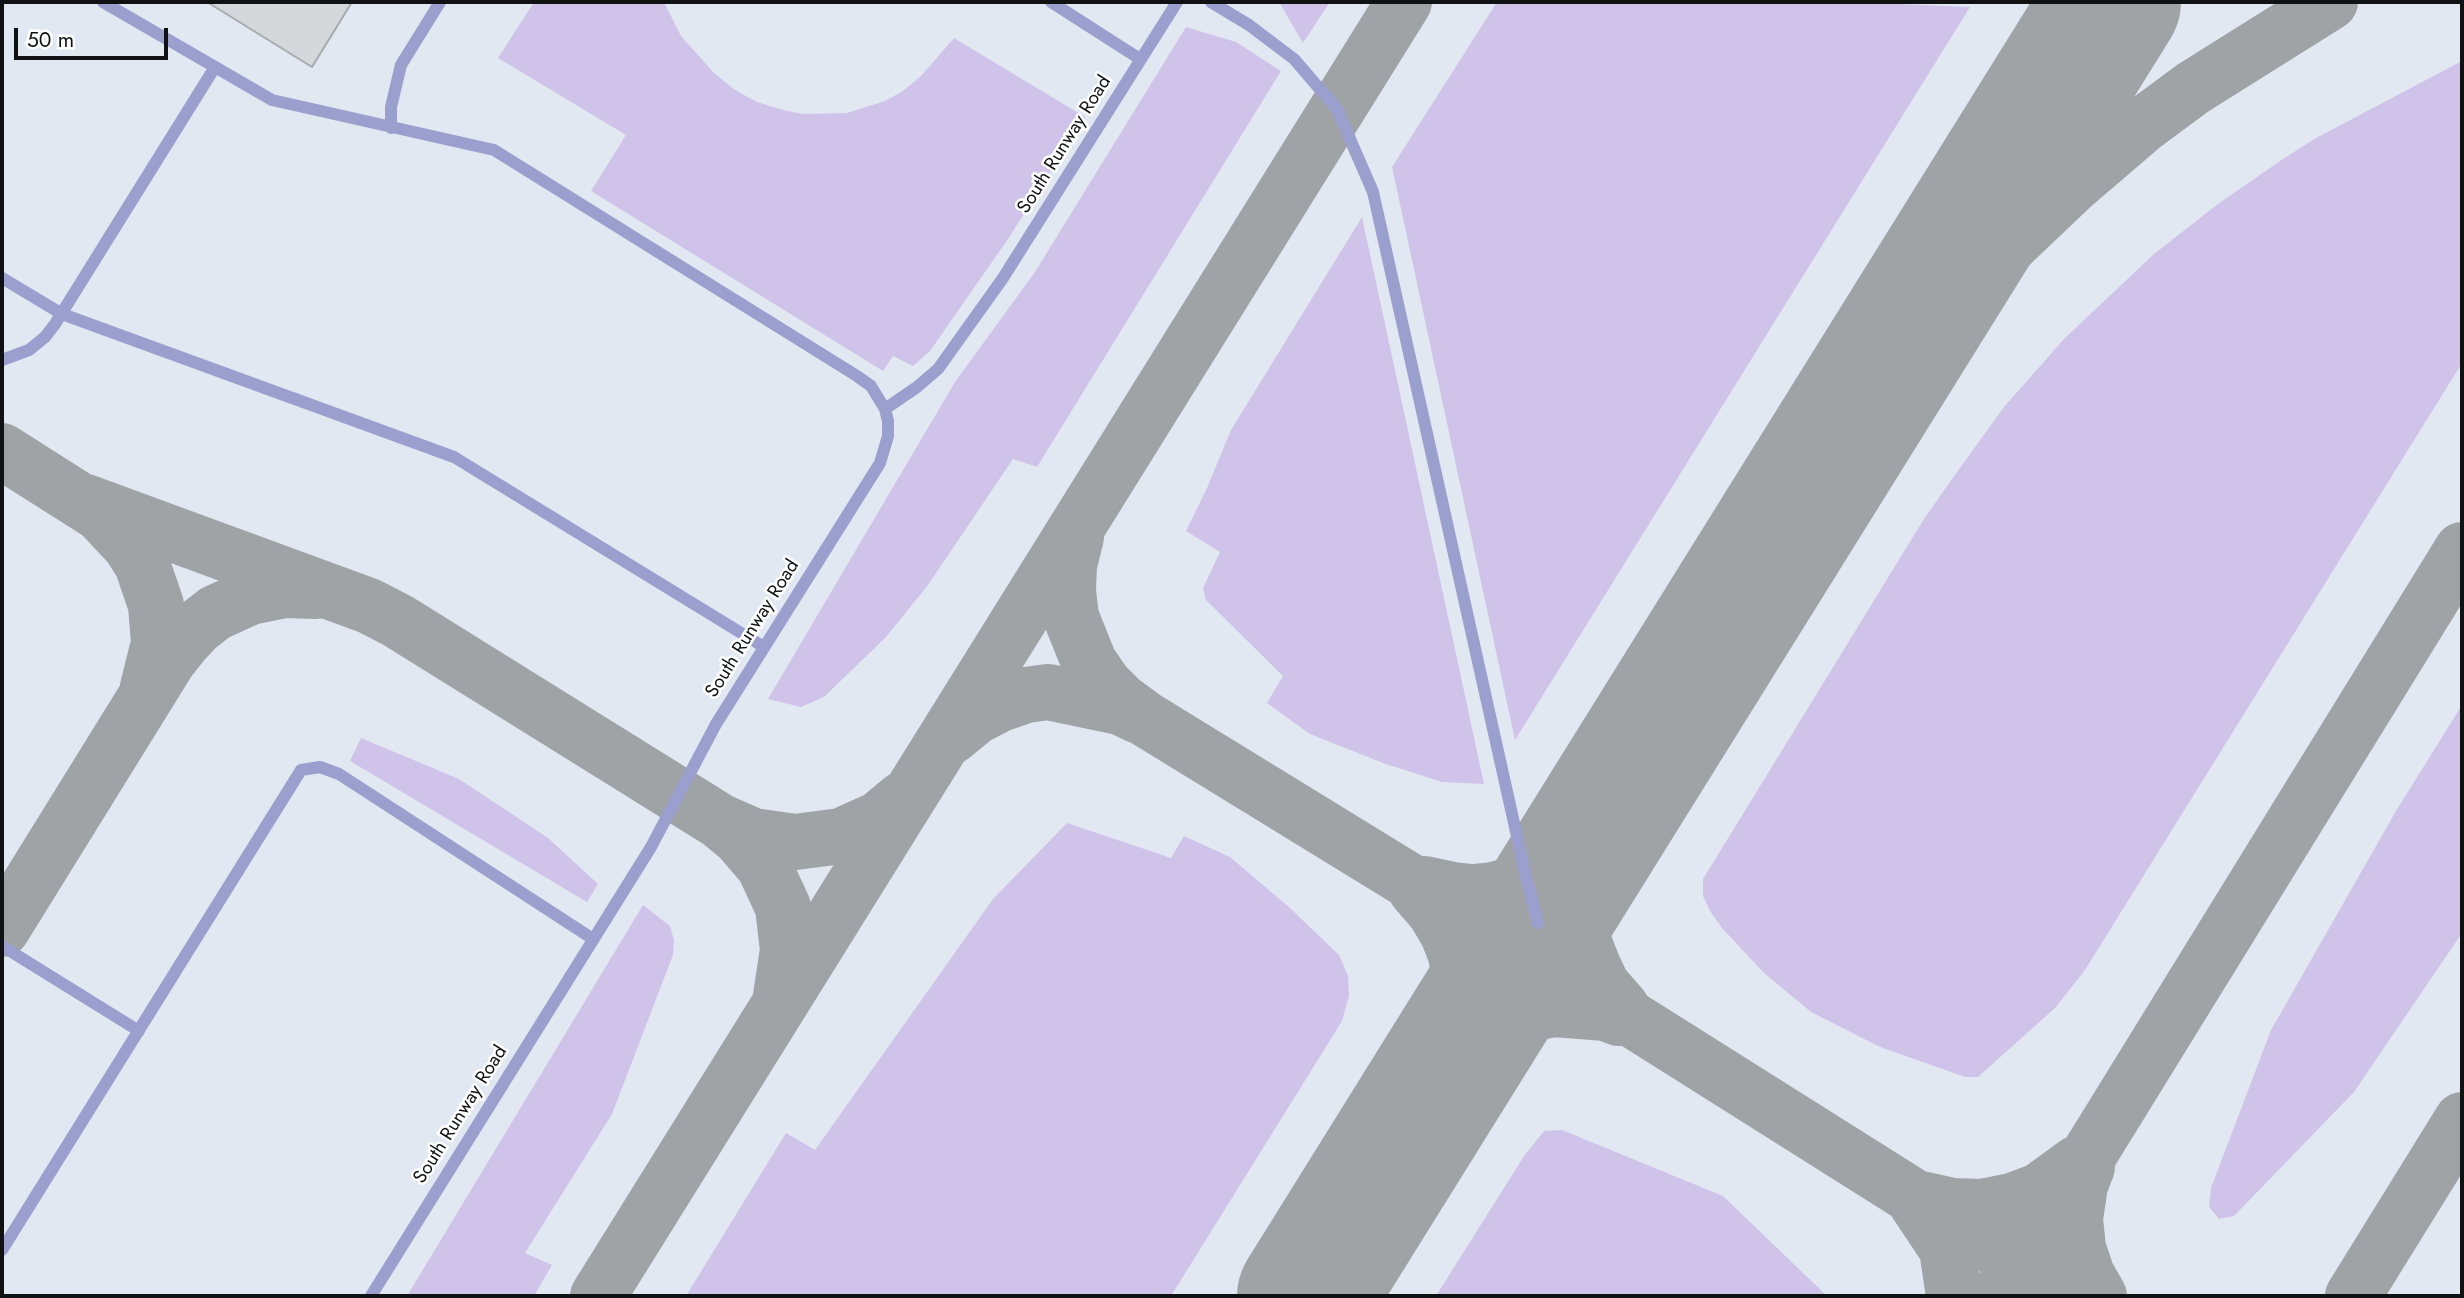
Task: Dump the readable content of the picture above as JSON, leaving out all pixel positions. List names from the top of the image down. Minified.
{"streets":{"lane":["South Runway Road"]},"scale_bar":"50 m"}
